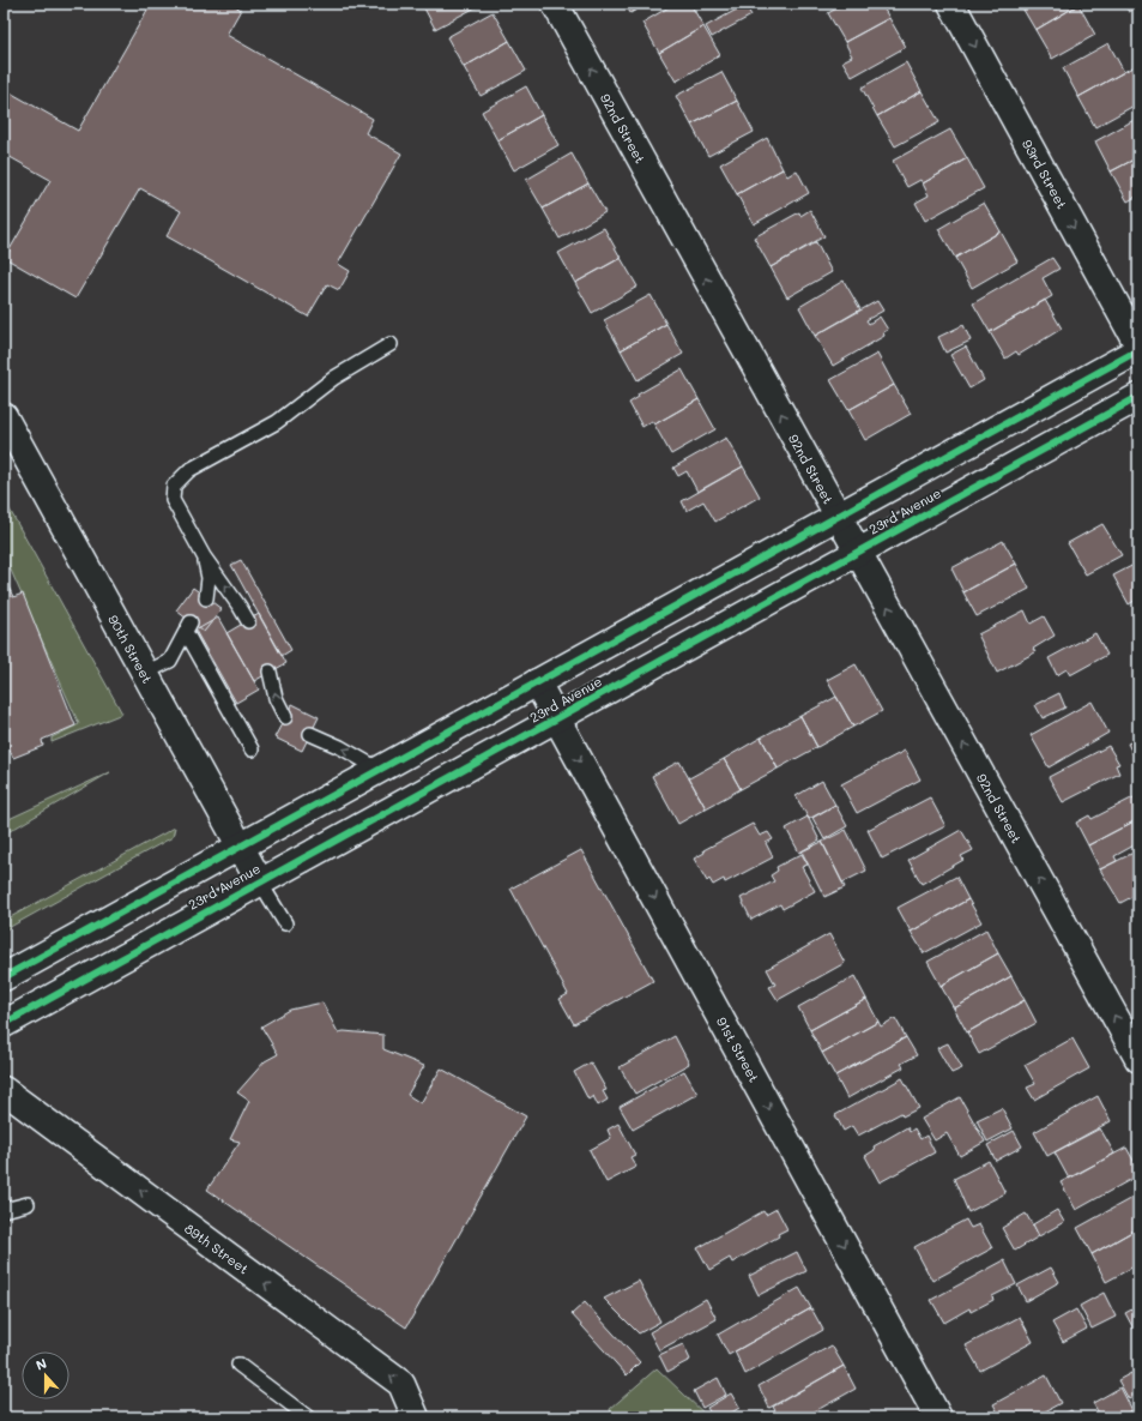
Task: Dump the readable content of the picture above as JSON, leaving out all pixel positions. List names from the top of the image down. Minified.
{"streets":{"street":["92nd Street","93rd Street","23rd Avenue","90th Street","91st Street","89th Street"]},"crossings":[["92nd Street","23rd Avenue"],["23rd Avenue","90th Street"],["23rd Avenue","91st Street"]],"one_way":["92nd Street","93rd Street","91st Street","89th Street"],"north":"top"}
